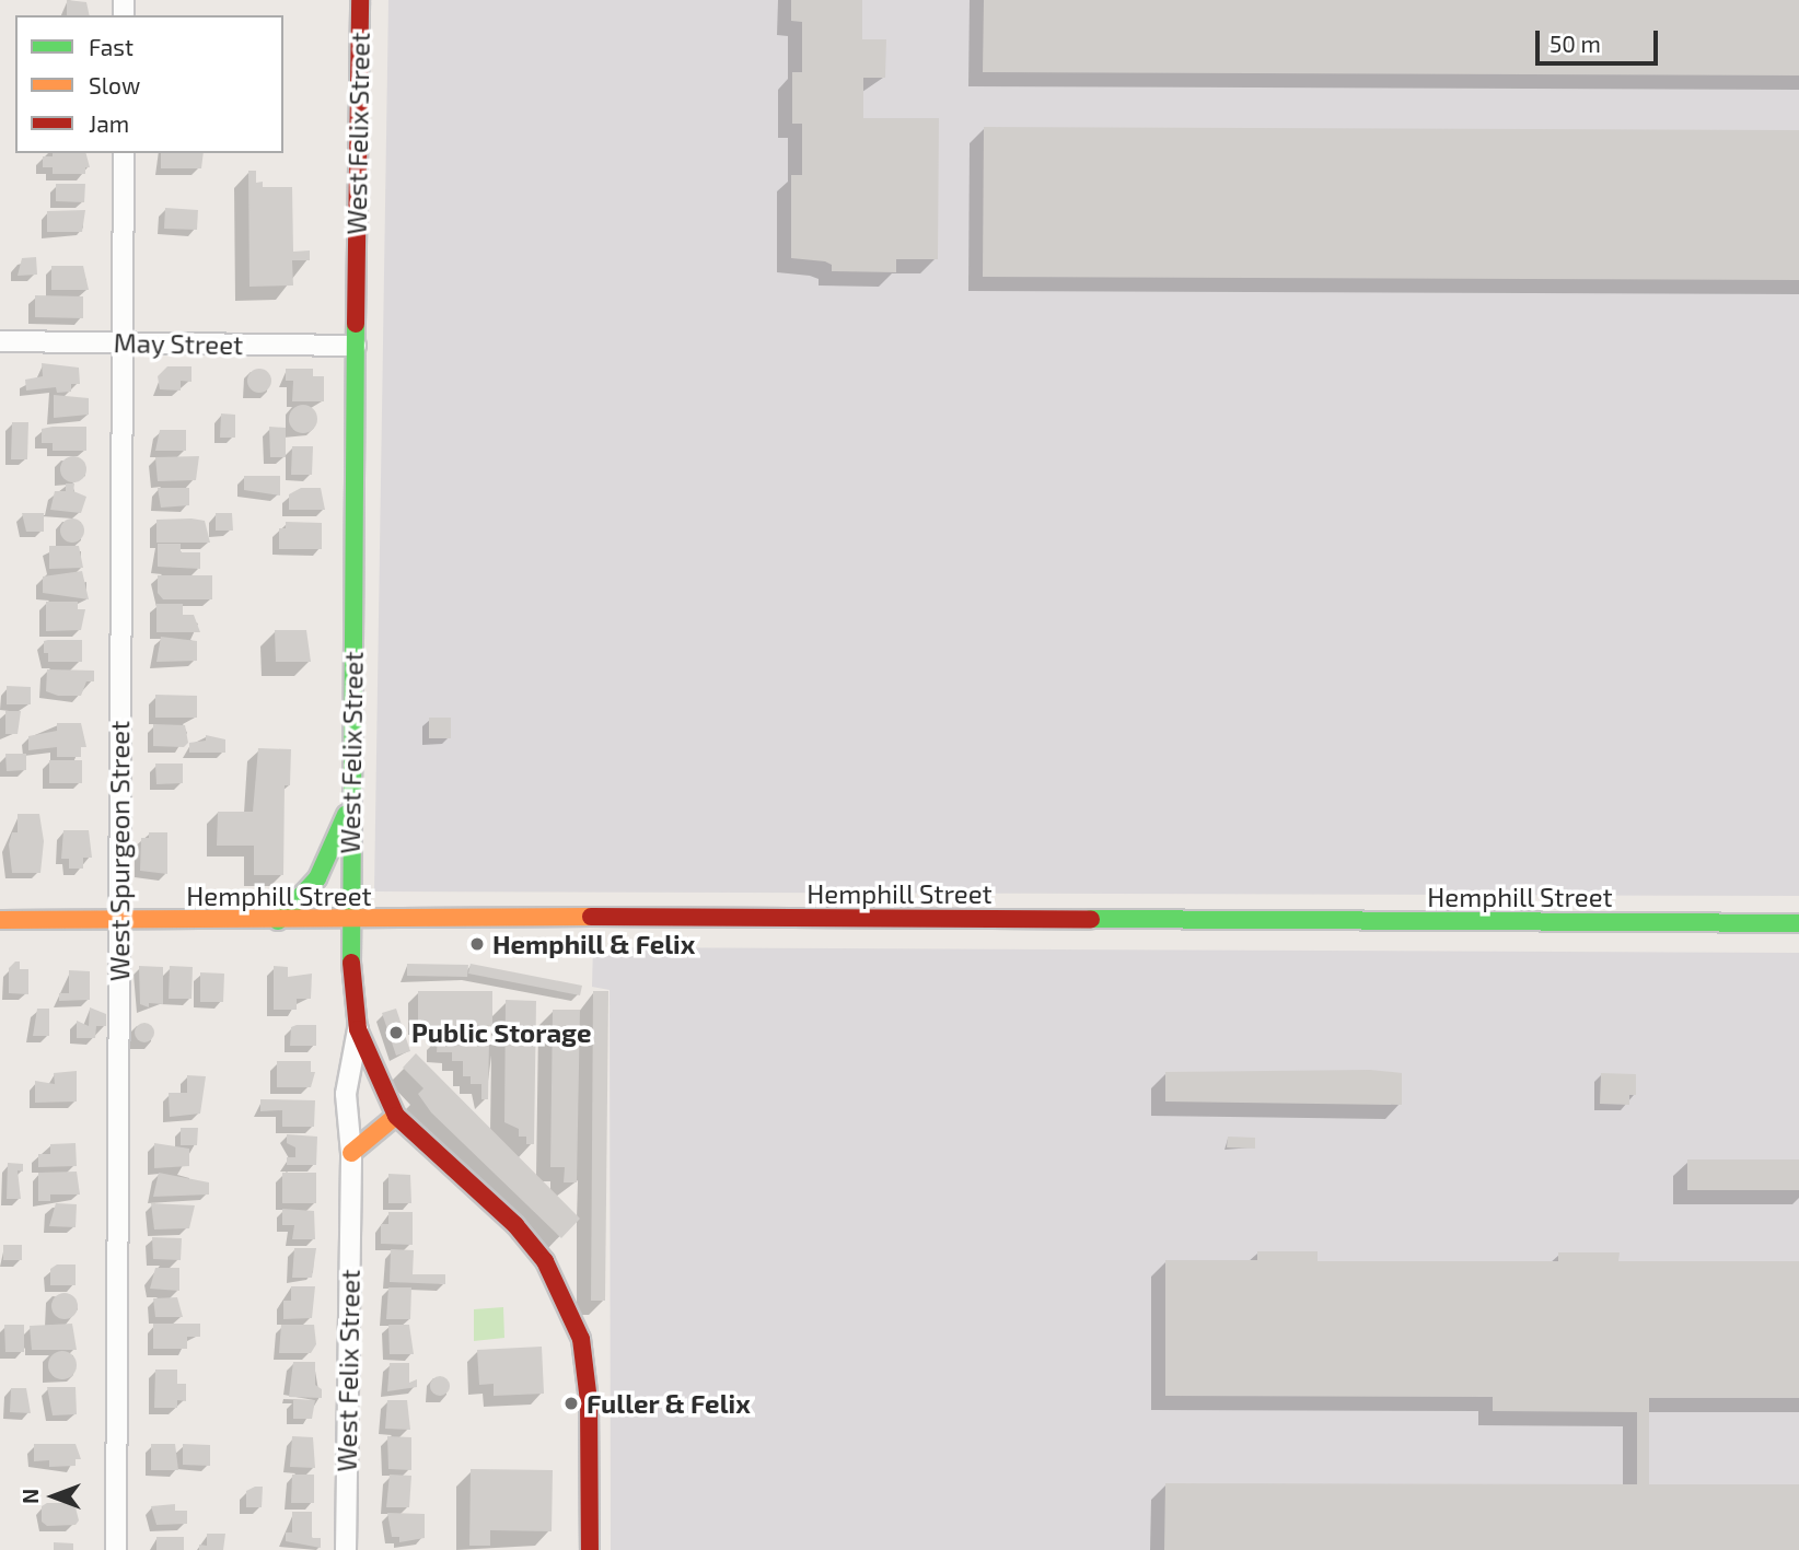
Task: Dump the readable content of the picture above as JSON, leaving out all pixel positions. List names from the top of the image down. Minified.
{"streets":{"main road":["West Felix Street","Hemphill Street"],"street":["May Street","West Spurgeon Street"]},"crossings":[["West Felix Street","May Street"],["West Felix Street","Hemphill Street"],["May Street","West Spurgeon Street"],["West Spurgeon Street","Hemphill Street"]],"places":["Hemphill & Felix","Public Storage","Fuller & Felix"],"legend":["Fast","Slow","Jam"],"scale_bar":"50 m","north":"left"}
